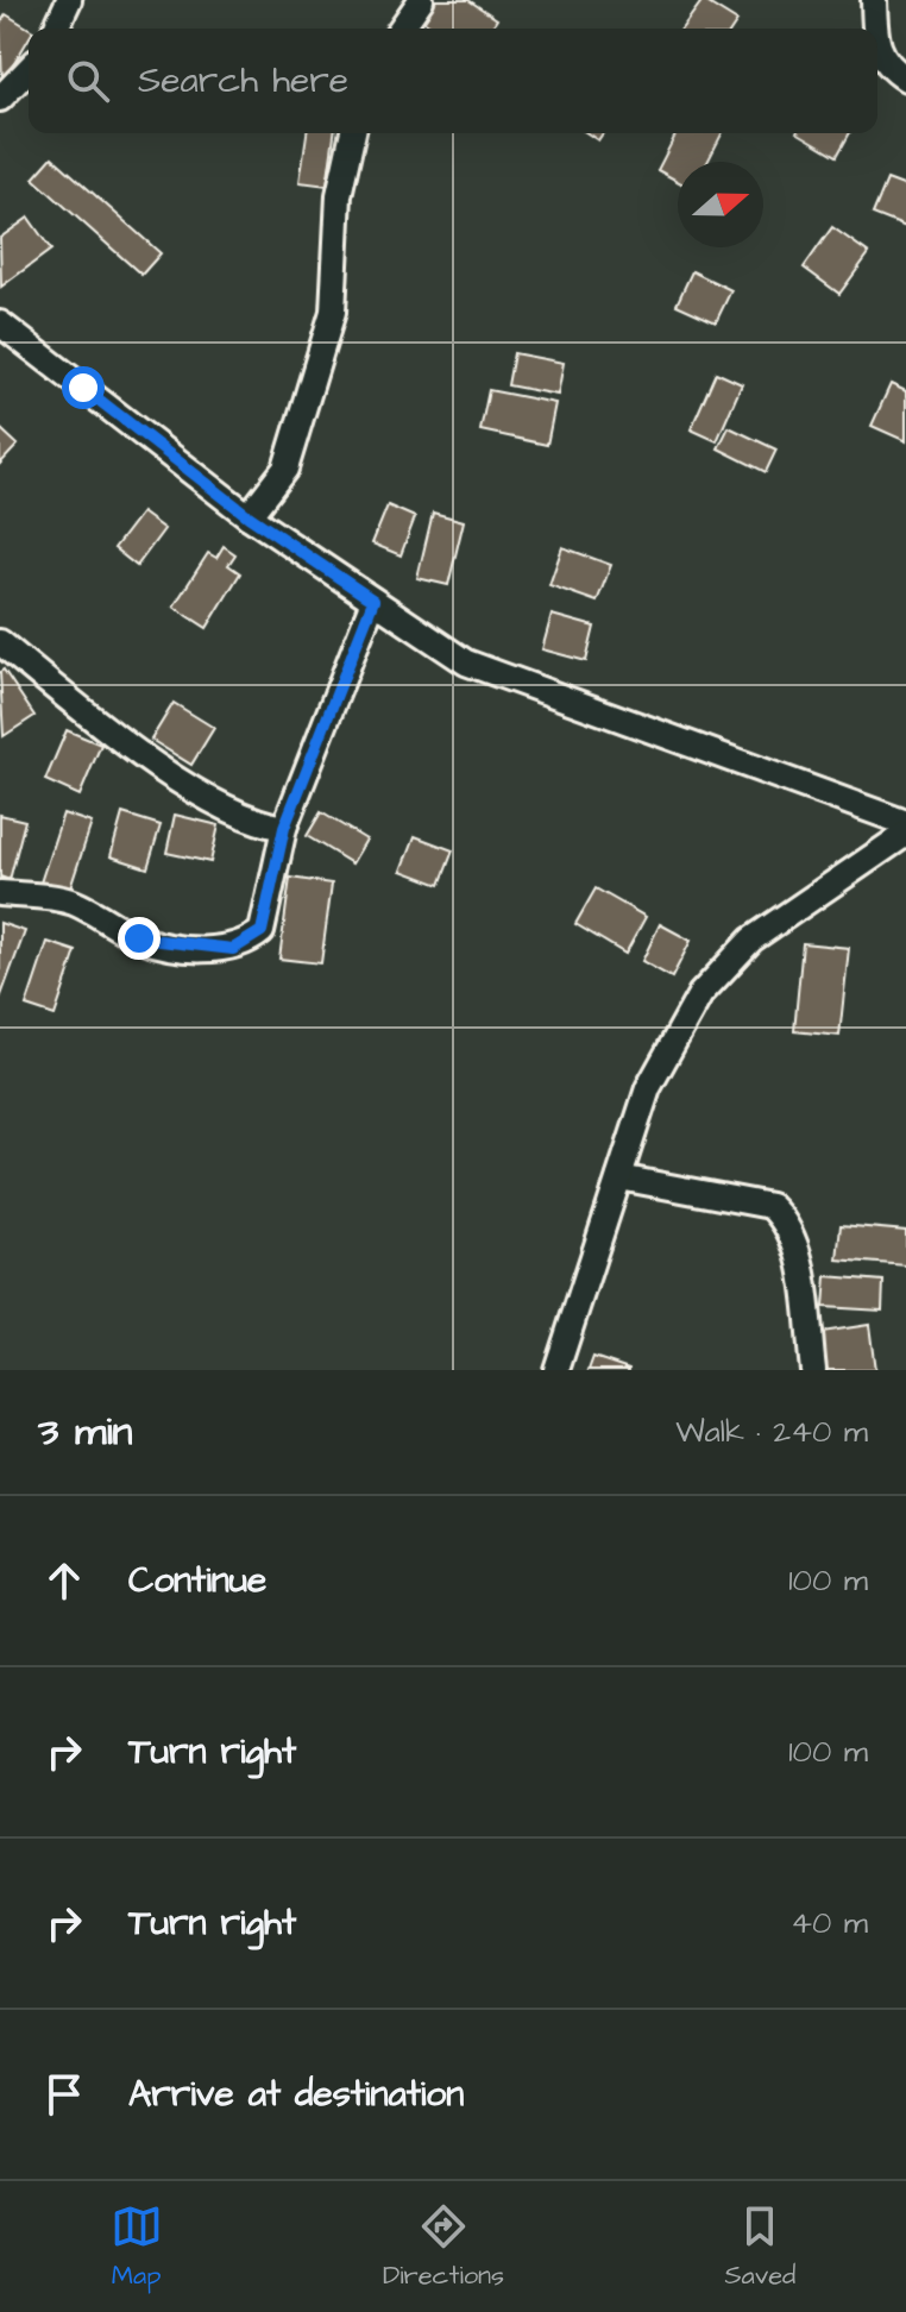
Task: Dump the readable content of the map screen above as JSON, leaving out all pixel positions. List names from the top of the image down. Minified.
{"north":"right","page":{"search":"Search here","heading":["3 min","Walk · 240 m"],"list":[["Continue","100 m"],["Turn right","100 m"],["Turn right","40 m"],"Arrive at destination"],"nav":["Map","Directions","Saved"]}}
